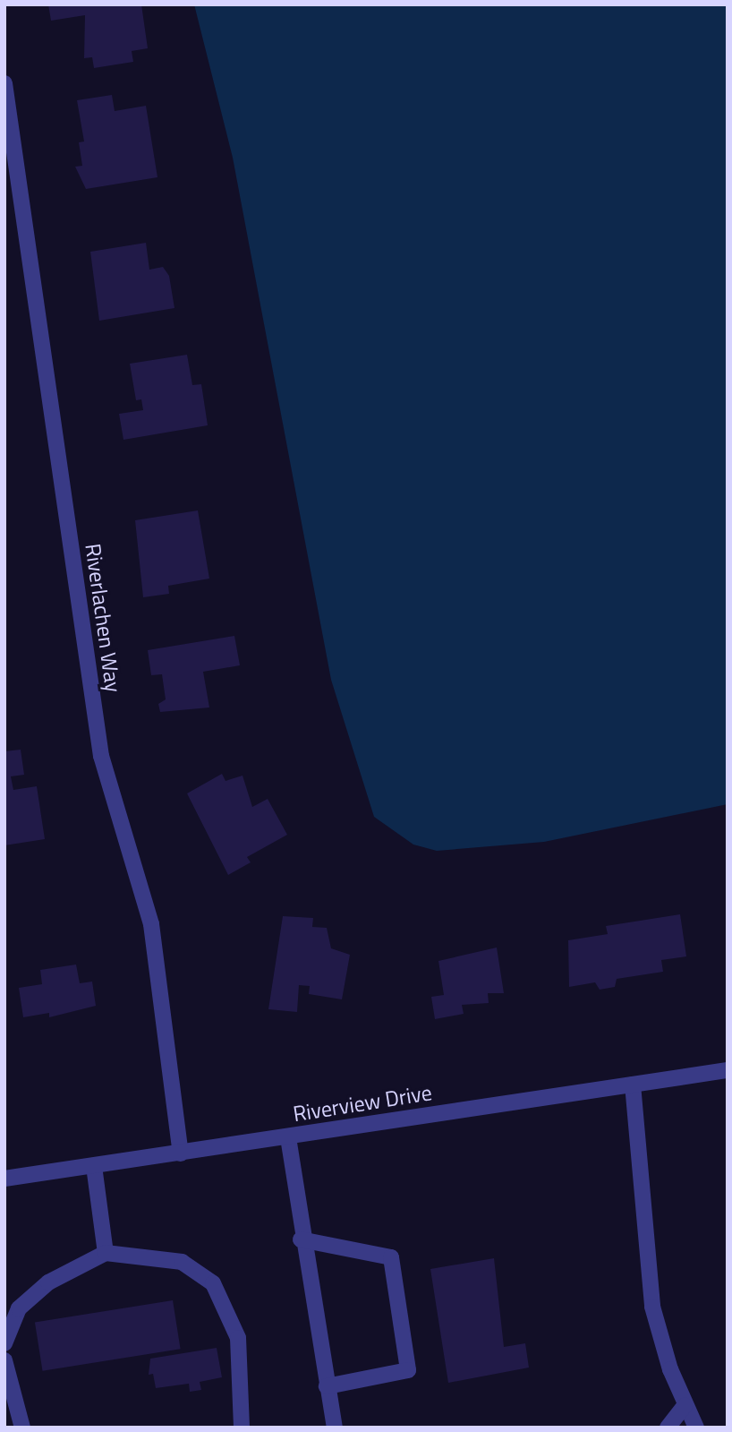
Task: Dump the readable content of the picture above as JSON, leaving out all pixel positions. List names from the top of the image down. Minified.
{"streets":{"street":["Riverlachen Way","Riverview Drive"]},"crossings":[["Riverlachen Way","Riverview Drive"]]}
